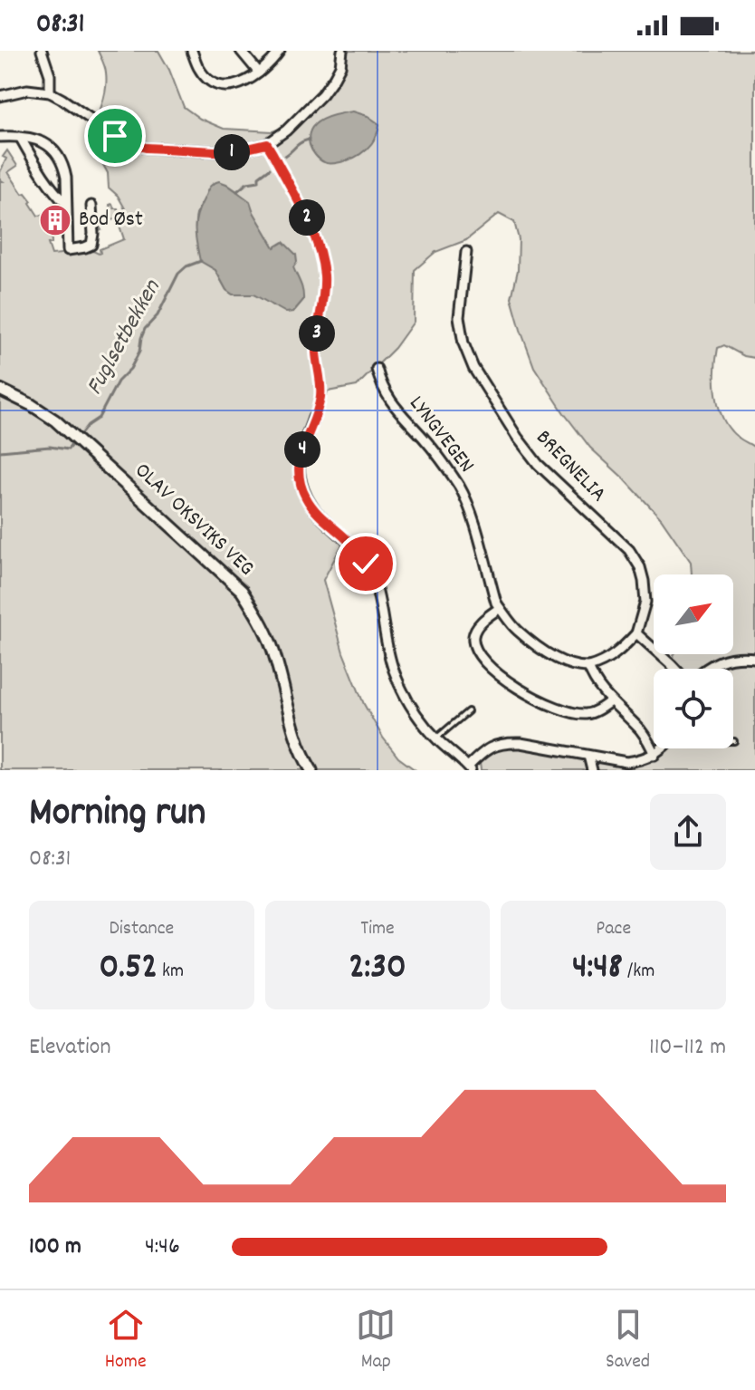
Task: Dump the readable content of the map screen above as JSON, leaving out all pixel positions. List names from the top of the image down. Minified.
{"streets":{"street":["LYNGVEGEN","BREGNELIA","OLAV OKSVIKS VEG"]},"water":["Fuglsetbekken"],"places":{"building":["Bod Øst"]},"north":"top right","page":{"status":"08:31","pins":["1","2","3","4"],"heading":["Morning run","08:31"],"stats":[["Distance","0.52 km"],["Time","2:30"],["Pace","4:48 /km"]],"chart":["Elevation","110–112 m"],"list":[{"name":"100 m","note":"4:46"}],"tabs":["Home","Map","Saved"]}}
